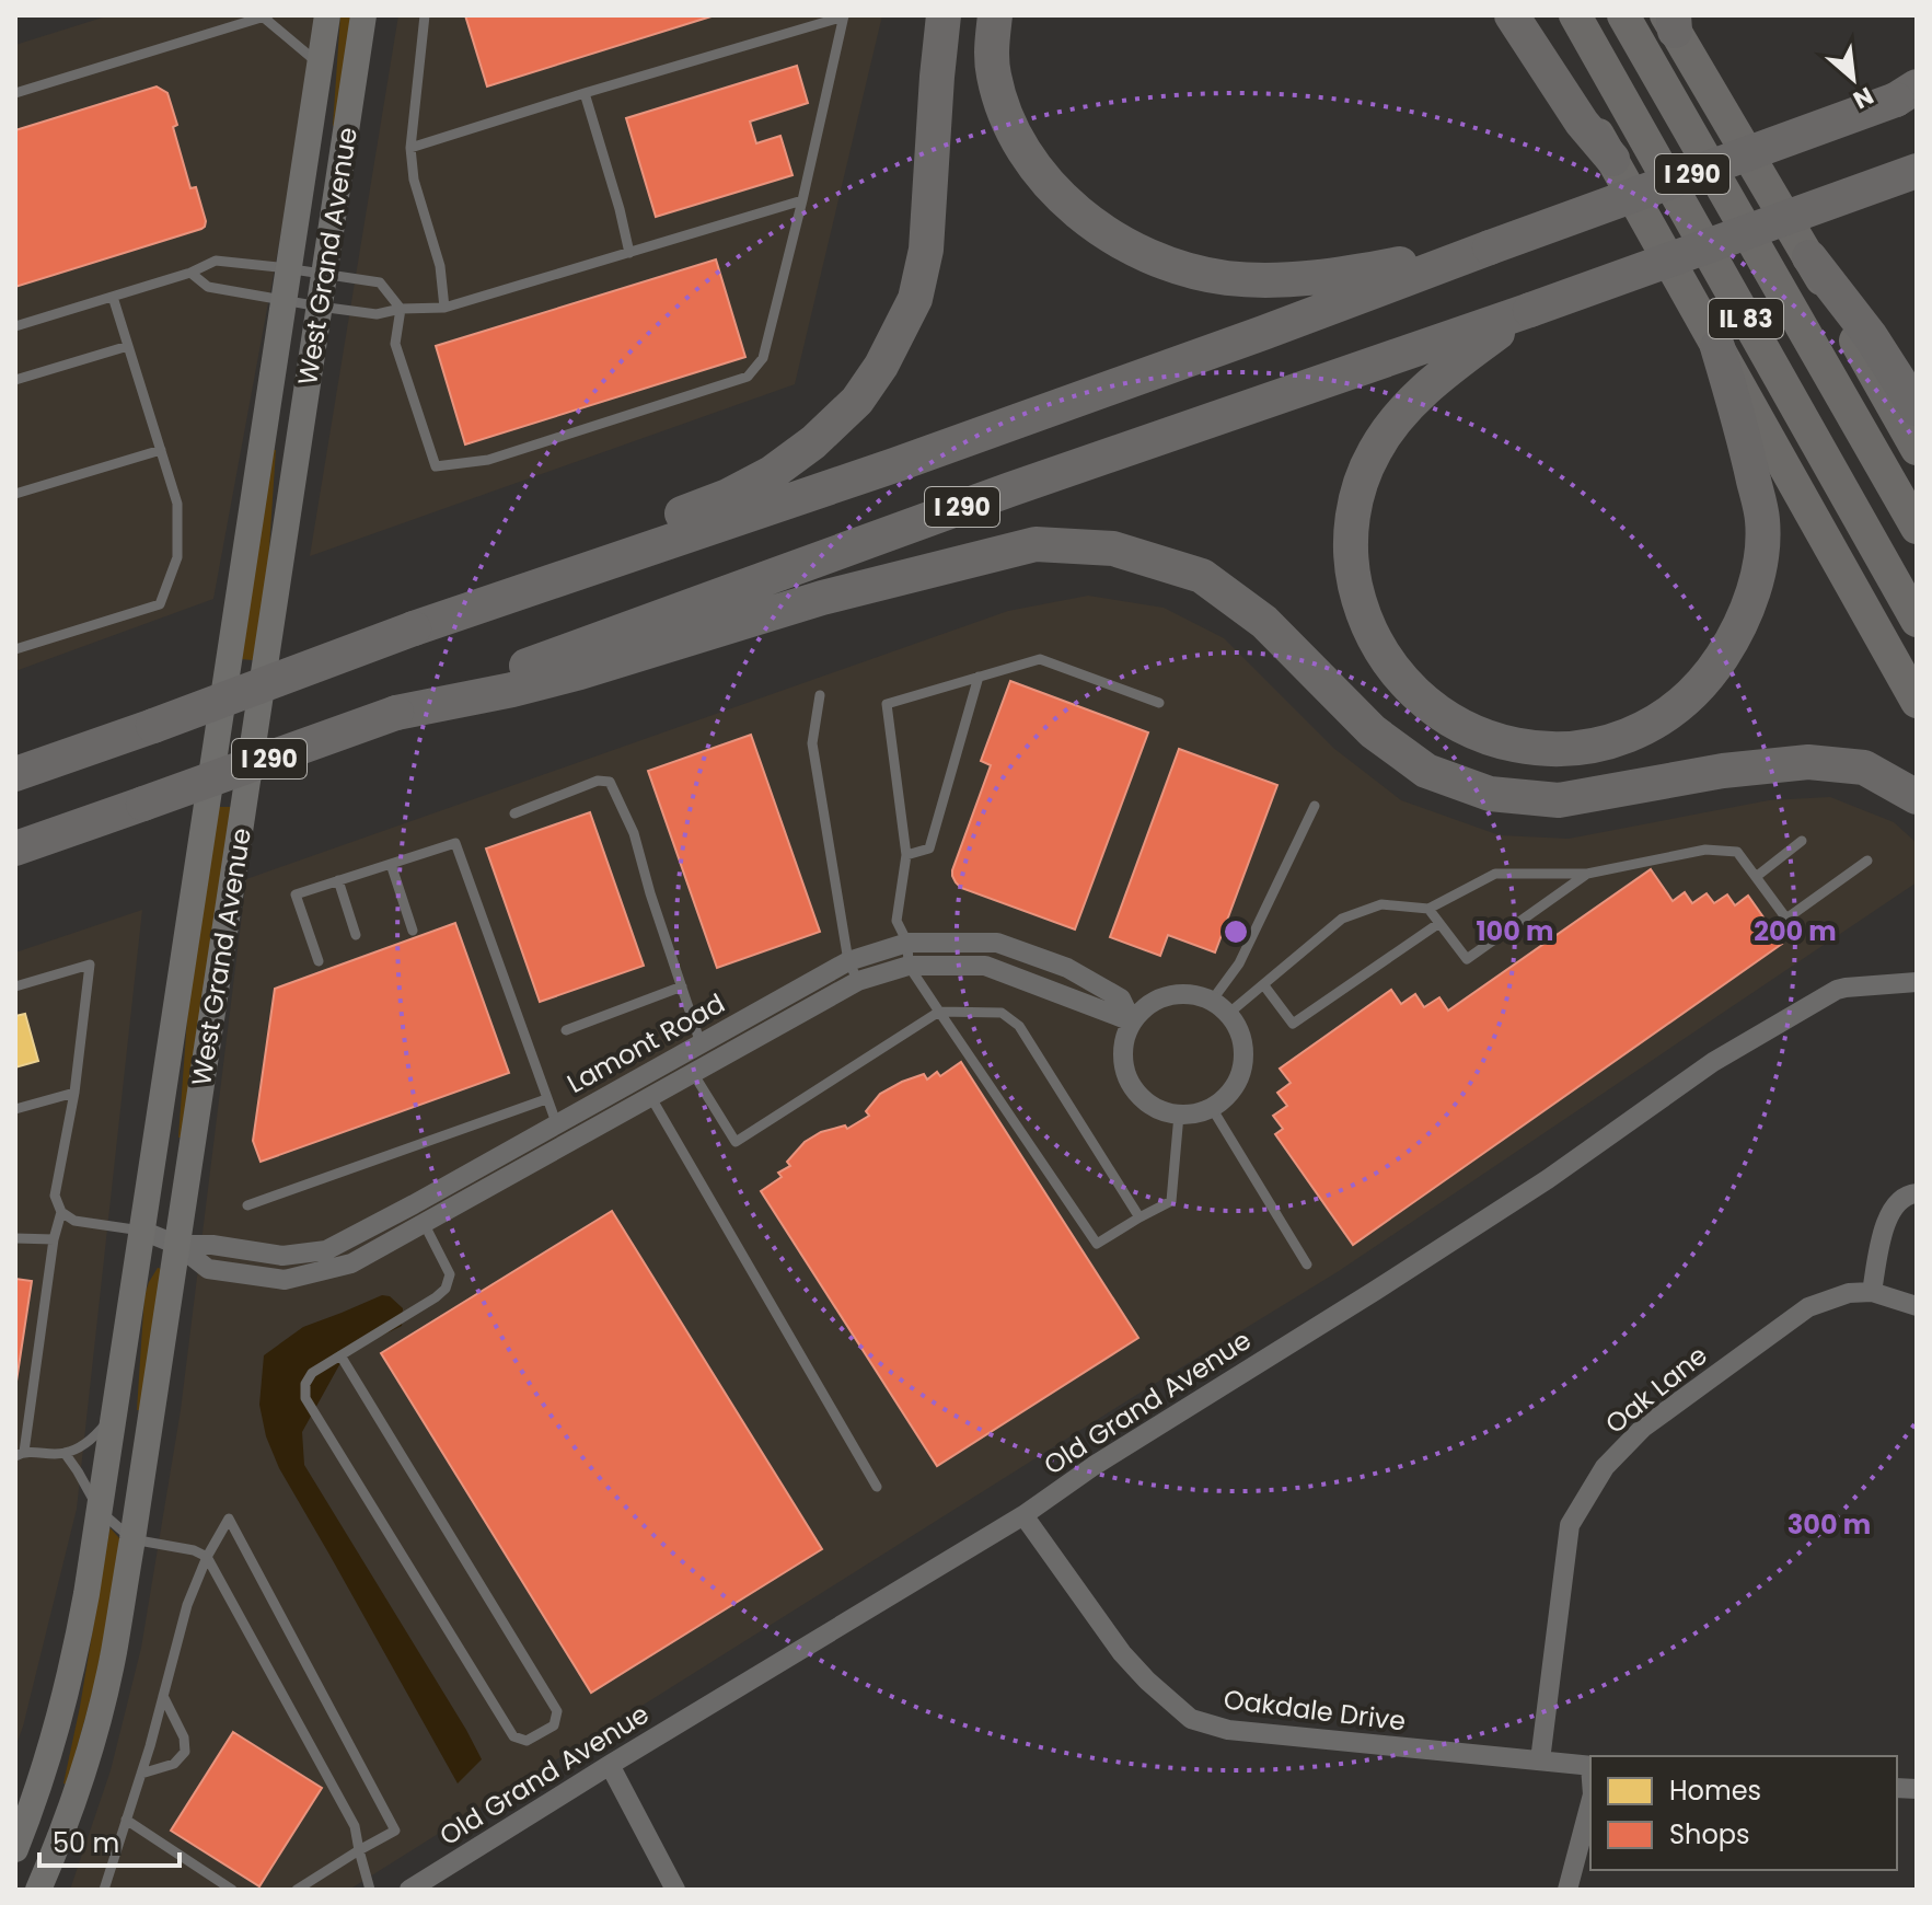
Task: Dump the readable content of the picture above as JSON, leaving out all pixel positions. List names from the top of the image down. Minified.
{"streets":{"highway":["I 290","IL 83"],"main road":["West Grand Avenue"],"street":["Lamont Road","Oak Lane","Old Grand Avenue","Oakdale Drive"]},"crossings":[["West Grand Avenue","Lamont Road"],["Oak Lane","Oakdale Drive"],["Old Grand Avenue","Oakdale Drive"]],"legend":["Homes","Shops"],"scale_bar":"50 m","north":"bottom right","rings":["100 m","200 m","300 m"]}
